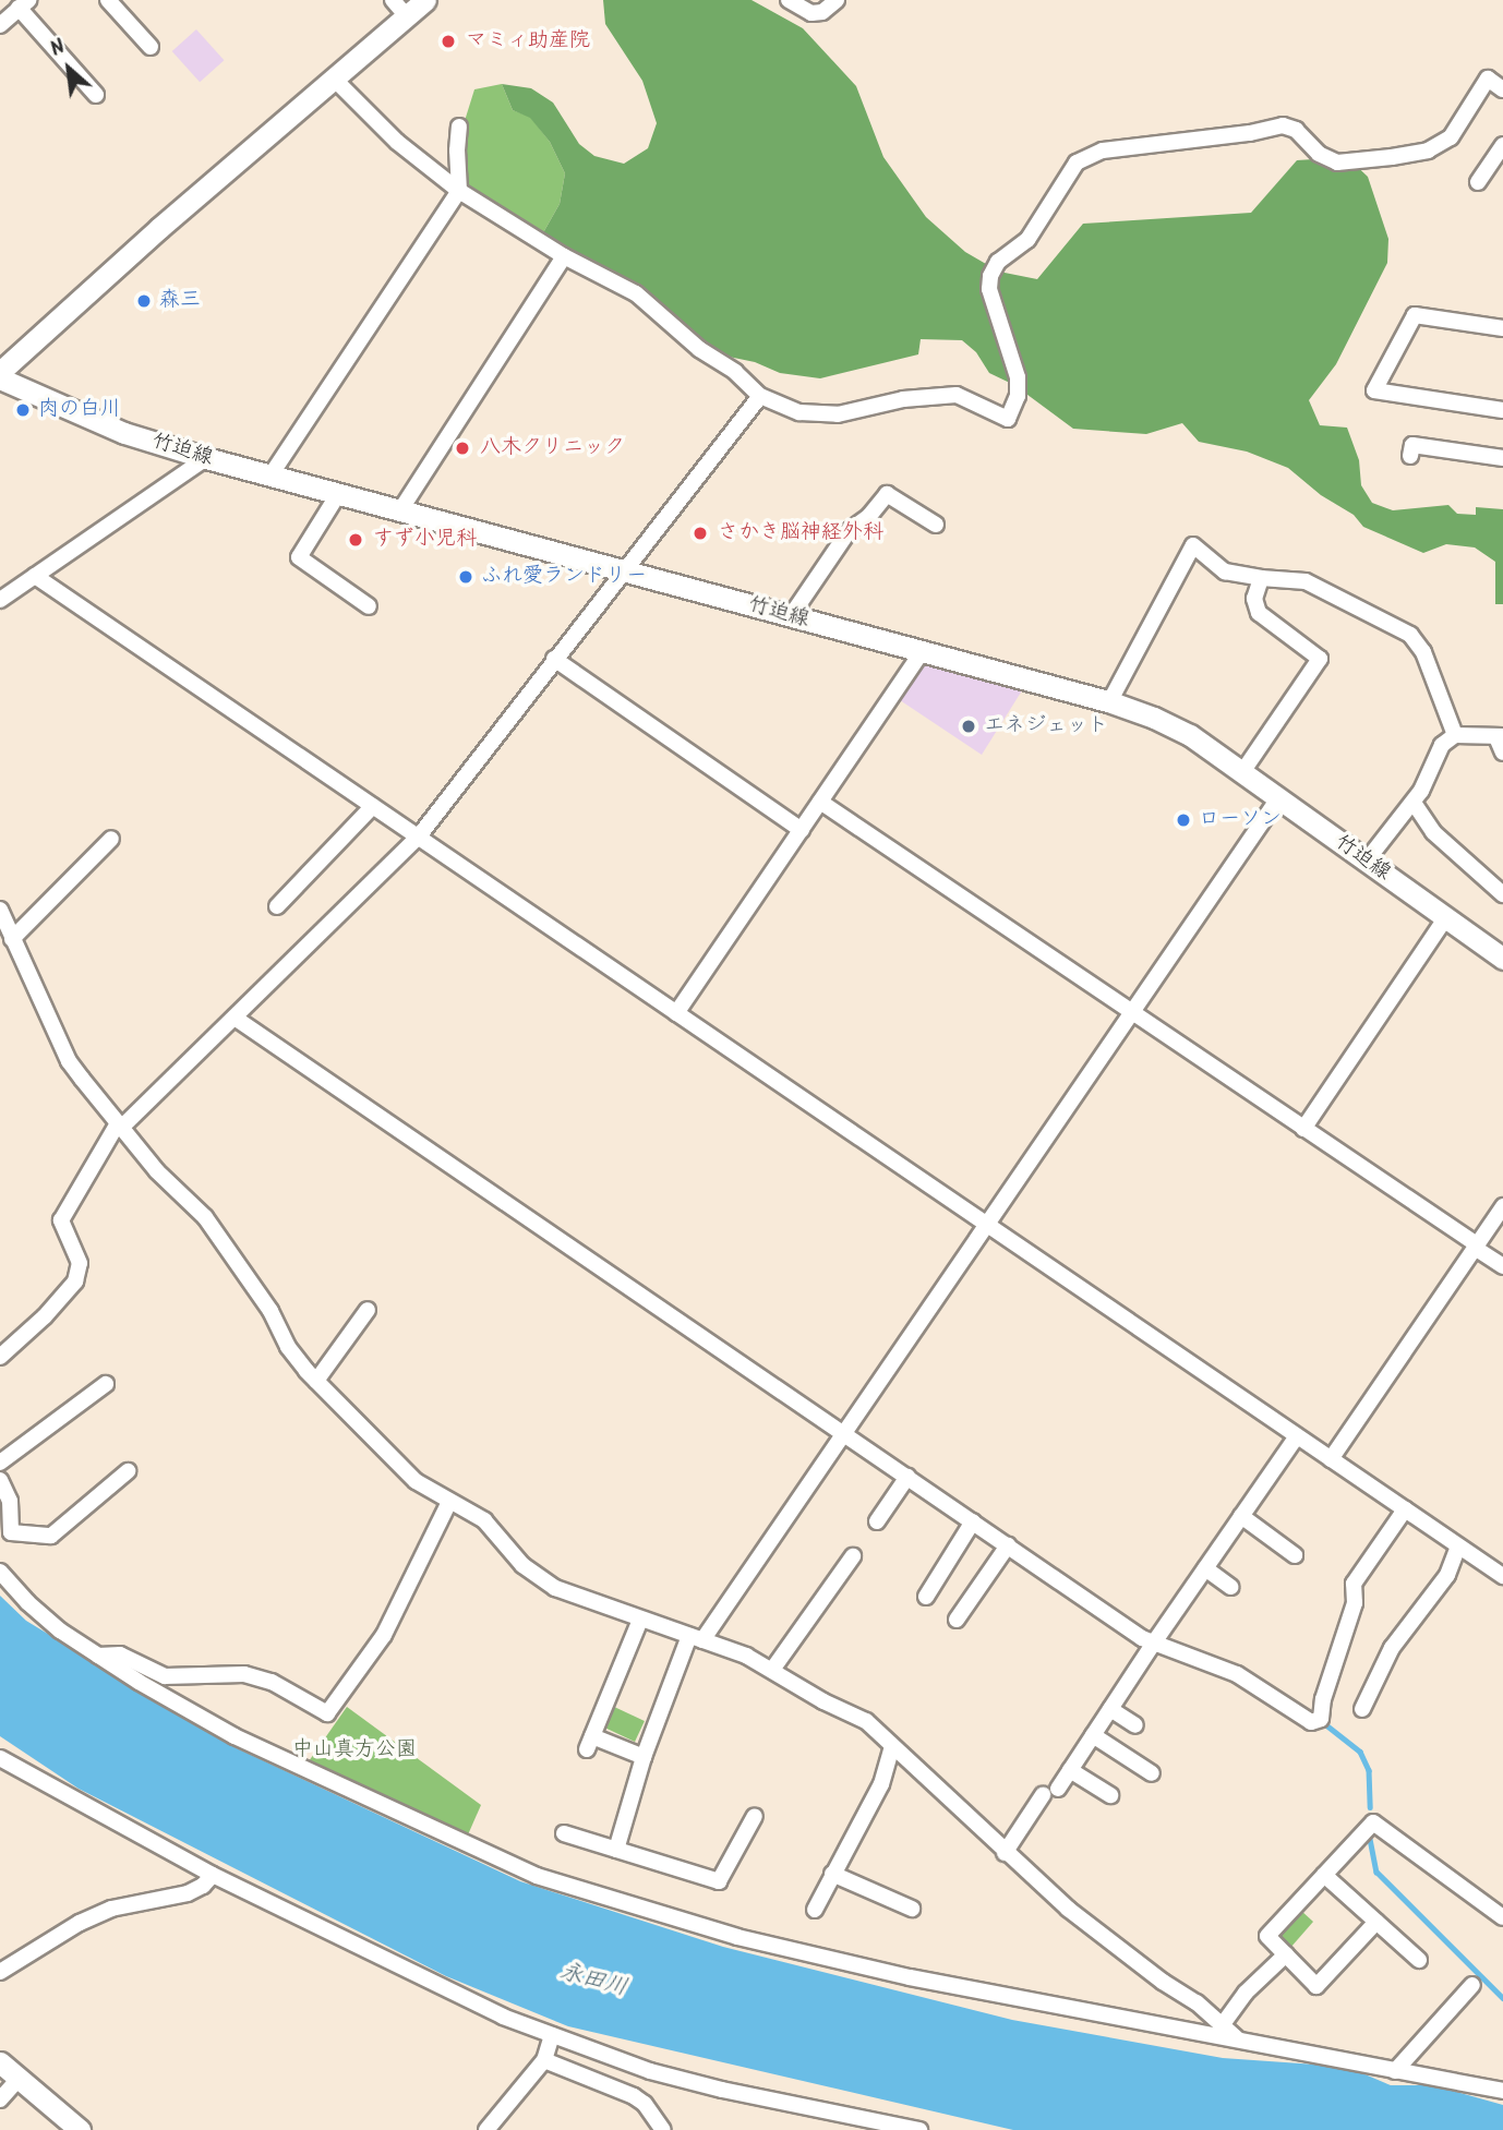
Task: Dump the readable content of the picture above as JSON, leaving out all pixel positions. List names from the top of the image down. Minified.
{"streets":{"street":["竹迫線"]},"water":["永田川"],"parks":["中山真方公園"],"places":["マミィ助産院","森三","肉の白川","八木クリニック","さかき脳神経外科","すず小児科","ふれ愛ランドリー","エネジェット","ローソン"],"north":"top left"}
